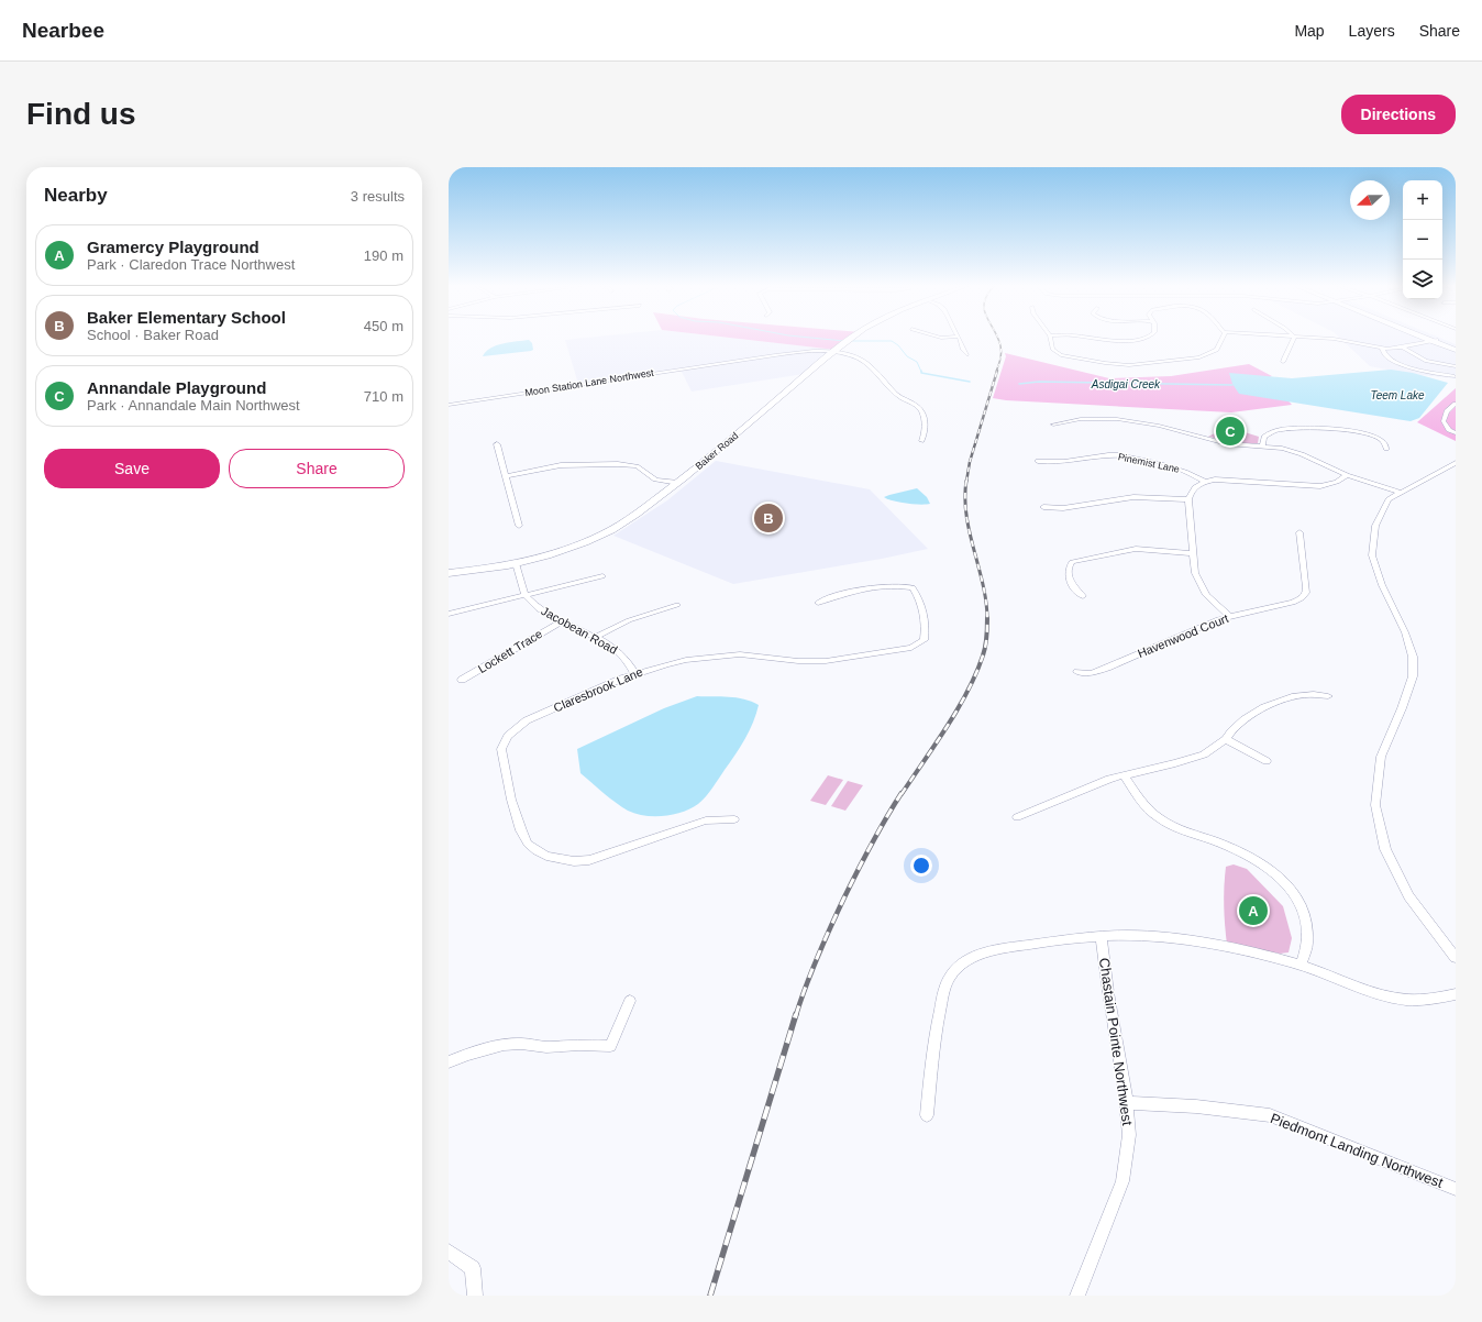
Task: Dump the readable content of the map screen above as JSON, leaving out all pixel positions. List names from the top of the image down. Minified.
{"streets":{"main road":["Baker Road"],"street":["Moon Station Lane Northwest","Pinemist Lane","Jacobean Road","Havenwood Court","Lockett Trace","Claresbrook Lane","Chastain Pointe Northwest","Piedmont Landing Northwest"]},"crossings":[["Moon Station Lane Northwest","Baker Road"],["Baker Road","Jacobean Road"],["Jacobean Road","Lockett Trace"],["Jacobean Road","Claresbrook Lane"],["Chastain Pointe Northwest","Piedmont Landing Northwest"]],"water":["Asdigai Creek","Teem Lake"],"north":"left","page":{"header":"Nearbee","nav":["Map","Layers","Share"],"buttons":["Directions",["Save","Share"]],"title":"Find us","heading":["Nearby","3 results"],"map_buttons":["+","−"],"list":[{"mark":"A","name":"Gramercy Playground","note":"Park · Claredon Trace Northwest","value":"190 m"},{"mark":"B","name":"Baker Elementary School","note":"School · Baker Road","value":"450 m"},{"mark":"C","name":"Annandale Playground","note":"Park · Annandale Main Northwest","value":"710 m"}],"pins":["C","B","A"]}}
